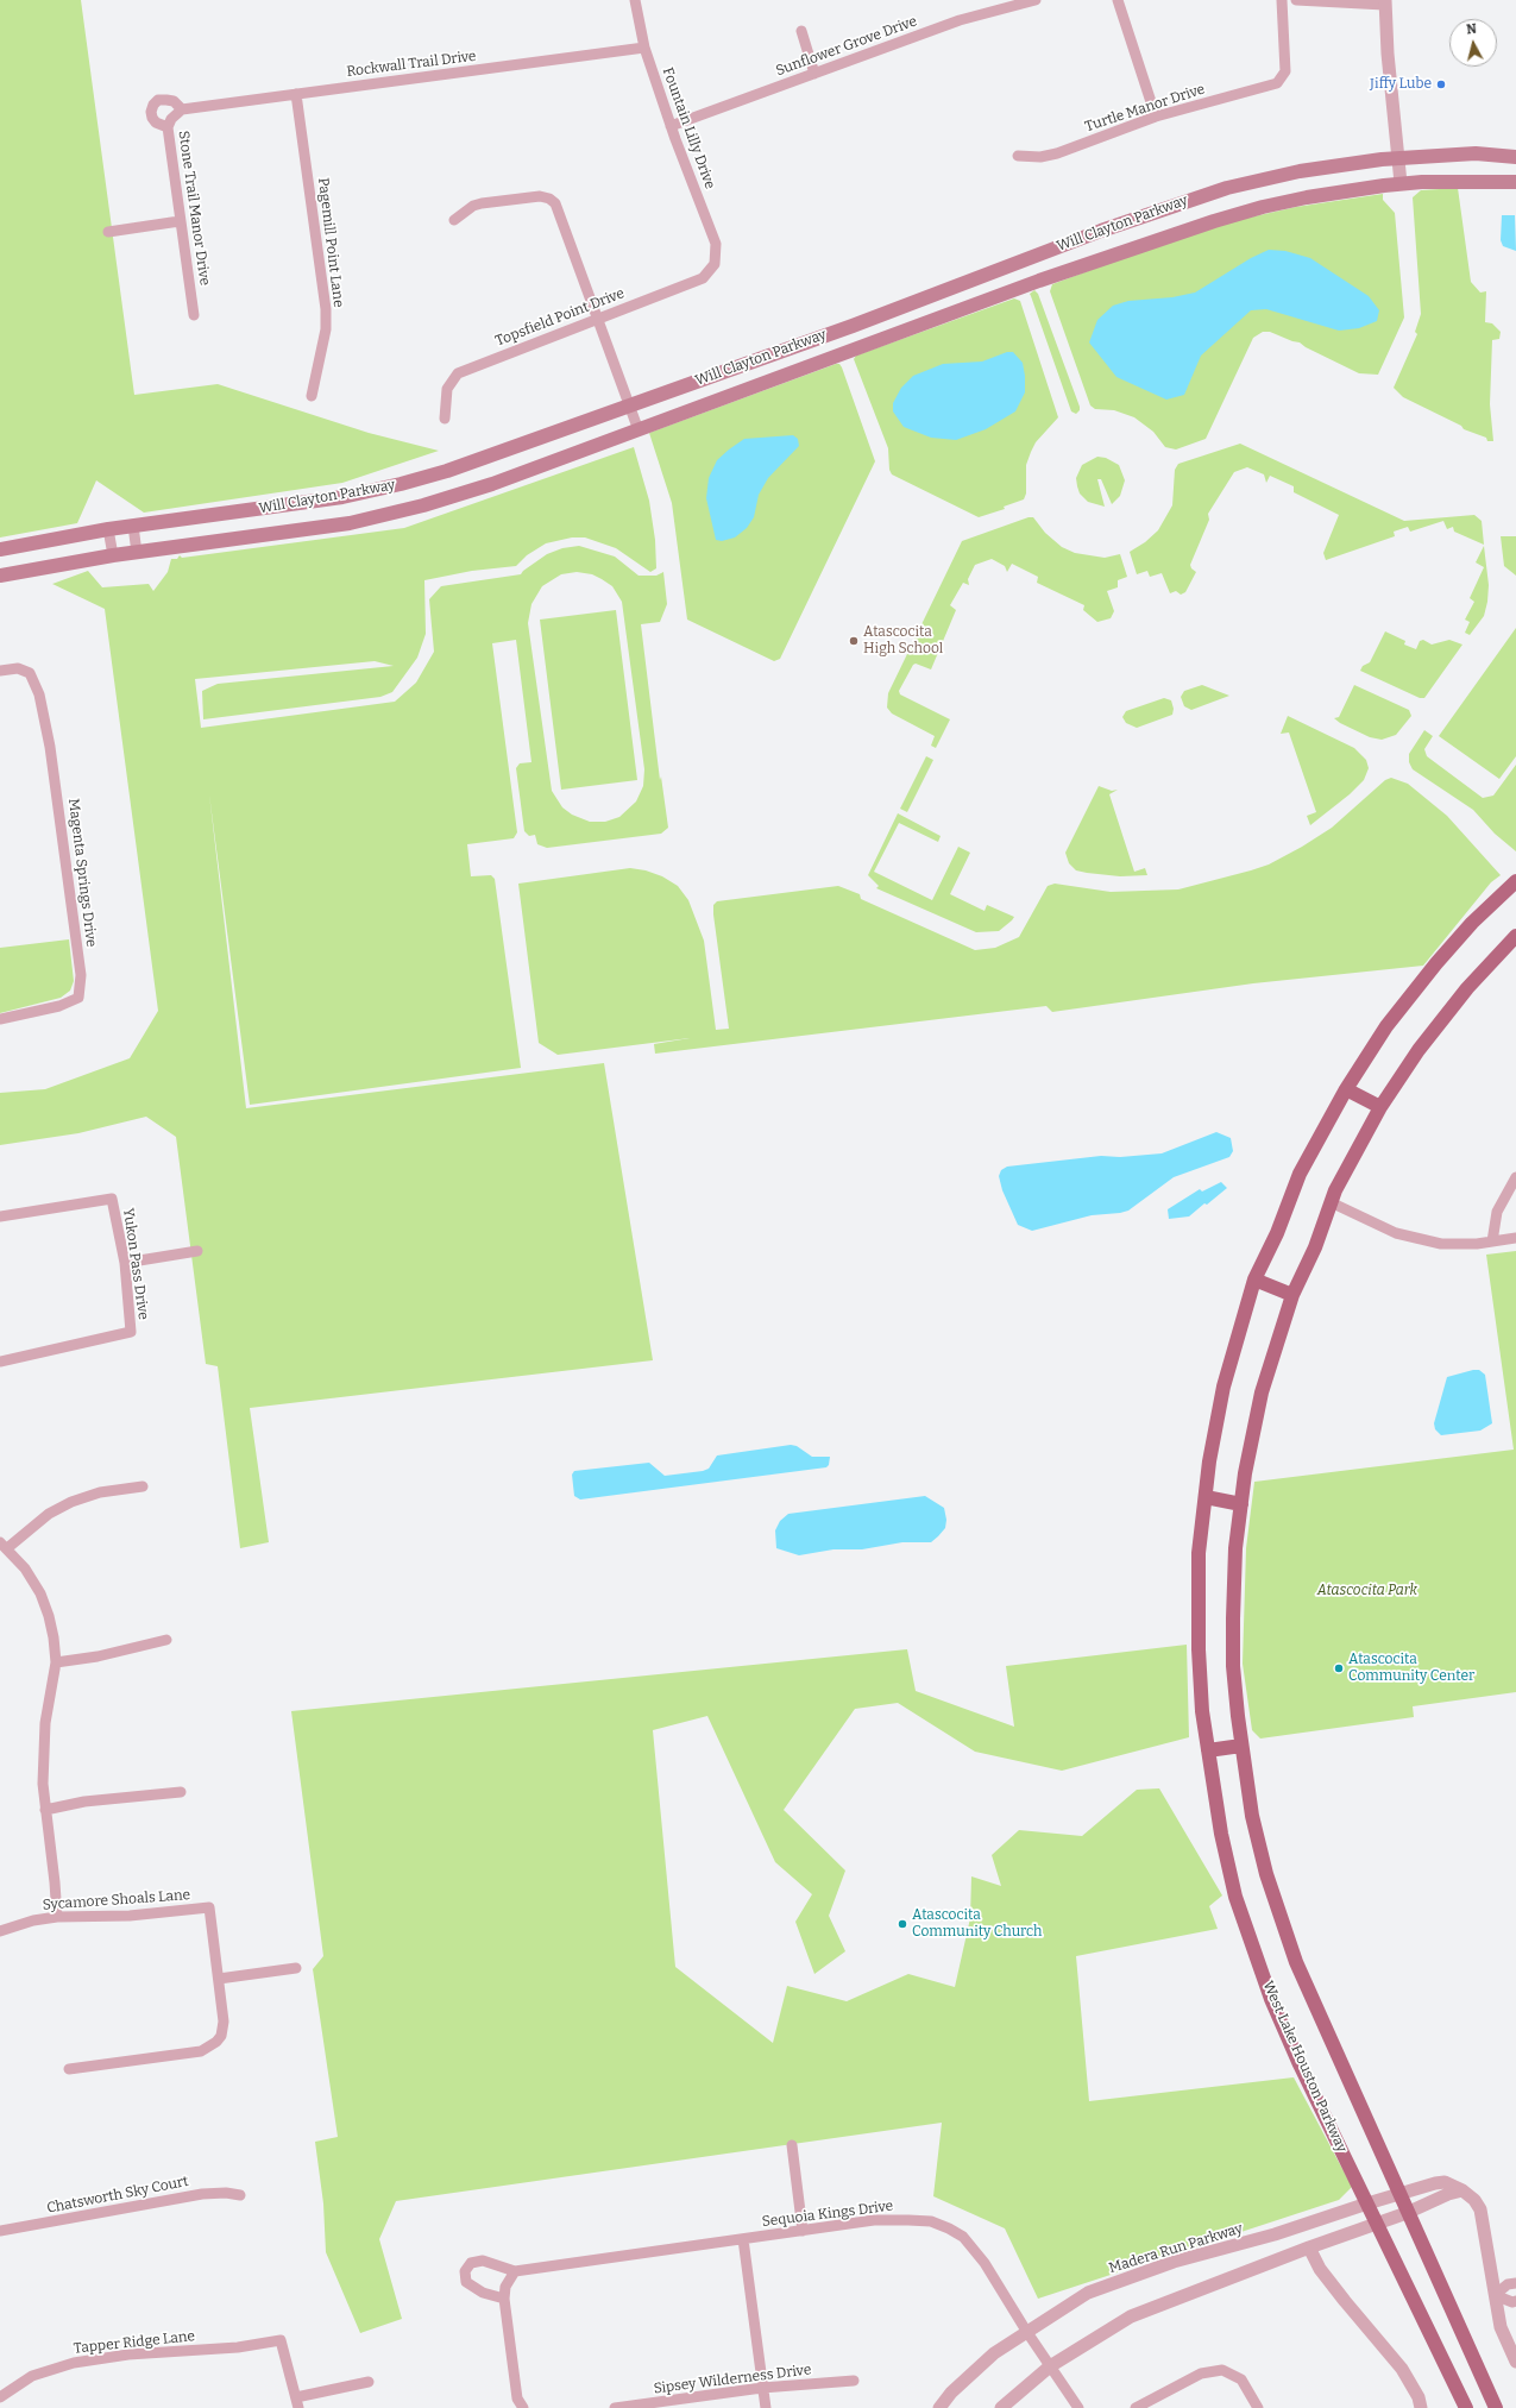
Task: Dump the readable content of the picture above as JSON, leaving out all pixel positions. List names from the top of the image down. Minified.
{"streets":{"main road":["Will Clayton Parkway","West Lake Houston Parkway"],"street":["Sunflower Grove Drive","Rockwall Trail Drive","Turtle Manor Drive","Fountain Lilly Drive","Stone Trail Manor Drive","Pagemill Point Lane","Topsfield Point Drive","Magenta Springs Drive","Yukon Pass Drive","Sycamore Shoals Lane","Chatsworth Sky Court","Sequoia Kings Drive","Madera Run Parkway","Tapper Ridge Lane","Sipsey Wilderness Drive"]},"crossings":[["Sunflower Grove Drive","Fountain Lilly Drive"],["Rockwall Trail Drive","Fountain Lilly Drive"],["Rockwall Trail Drive","Stone Trail Manor Drive"],["Rockwall Trail Drive","Pagemill Point Lane"],["Fountain Lilly Drive","Topsfield Point Drive"],["West Lake Houston Parkway","Madera Run Parkway"],["Sequoia Kings Drive","Madera Run Parkway"]],"parks":["Atascocita Park"],"places":["Jiffy Lube","Atascocita High School","Atascocita Community Center","Atascocita Community Church"],"north":"top"}
